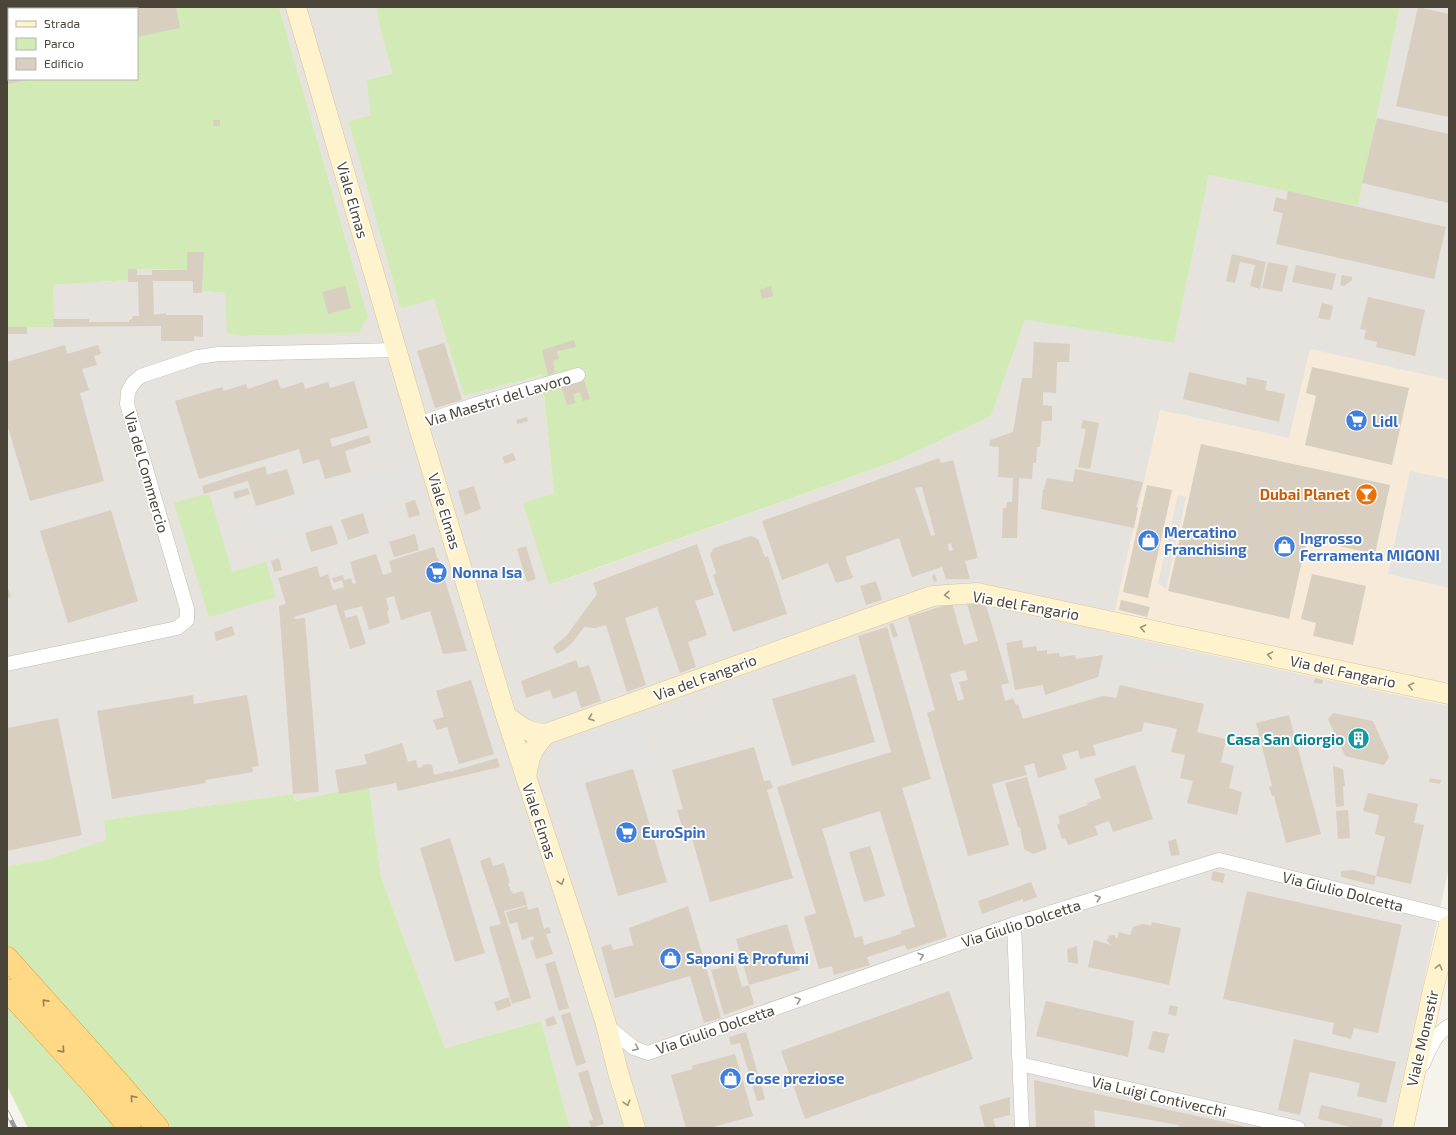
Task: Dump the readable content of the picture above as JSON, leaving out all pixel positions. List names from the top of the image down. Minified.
{"streets":{"main road":["Viale Elmas","Via del Fangario","Viale Monastir"],"street":["Via Maestri del Lavoro","Via del Commercio","Via Giulio Dolcetta","Via Luigi Contivecchi"]},"crossings":[["Viale Elmas","Via Maestri del Lavoro"],["Viale Elmas","Via del Commercio"],["Viale Elmas","Via Giulio Dolcetta"]],"one_way":["Via del Fangario","Via Giulio Dolcetta","Viale Monastir"],"places":{"supermarket":["Lidl","Nonna Isa","EuroSpin"],"bar":["Dubai Planet"],"shop":["Mercatino Franchising","Ingrosso Ferramenta MIGONI","Saponi & Profumi","Cose preziose"],"building":["Casa San Giorgio"]},"legend":["Strada","Parco","Edificio"]}
